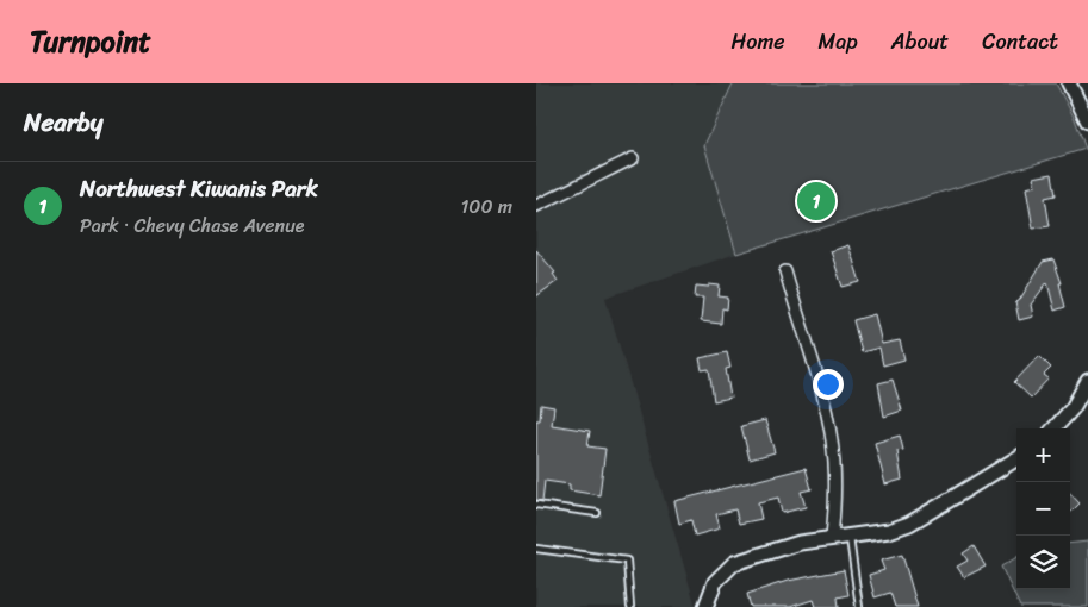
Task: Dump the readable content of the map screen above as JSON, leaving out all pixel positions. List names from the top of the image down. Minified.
{"page":{"header":"Turnpoint","nav":["Home","Map","About","Contact"],"heading":"Nearby","list":[{"mark":"1","name":"Northwest Kiwanis Park","note":"Park · Chevy Chase Avenue","value":"100 m"}],"pins":"1","map_buttons":["+","−"]}}
